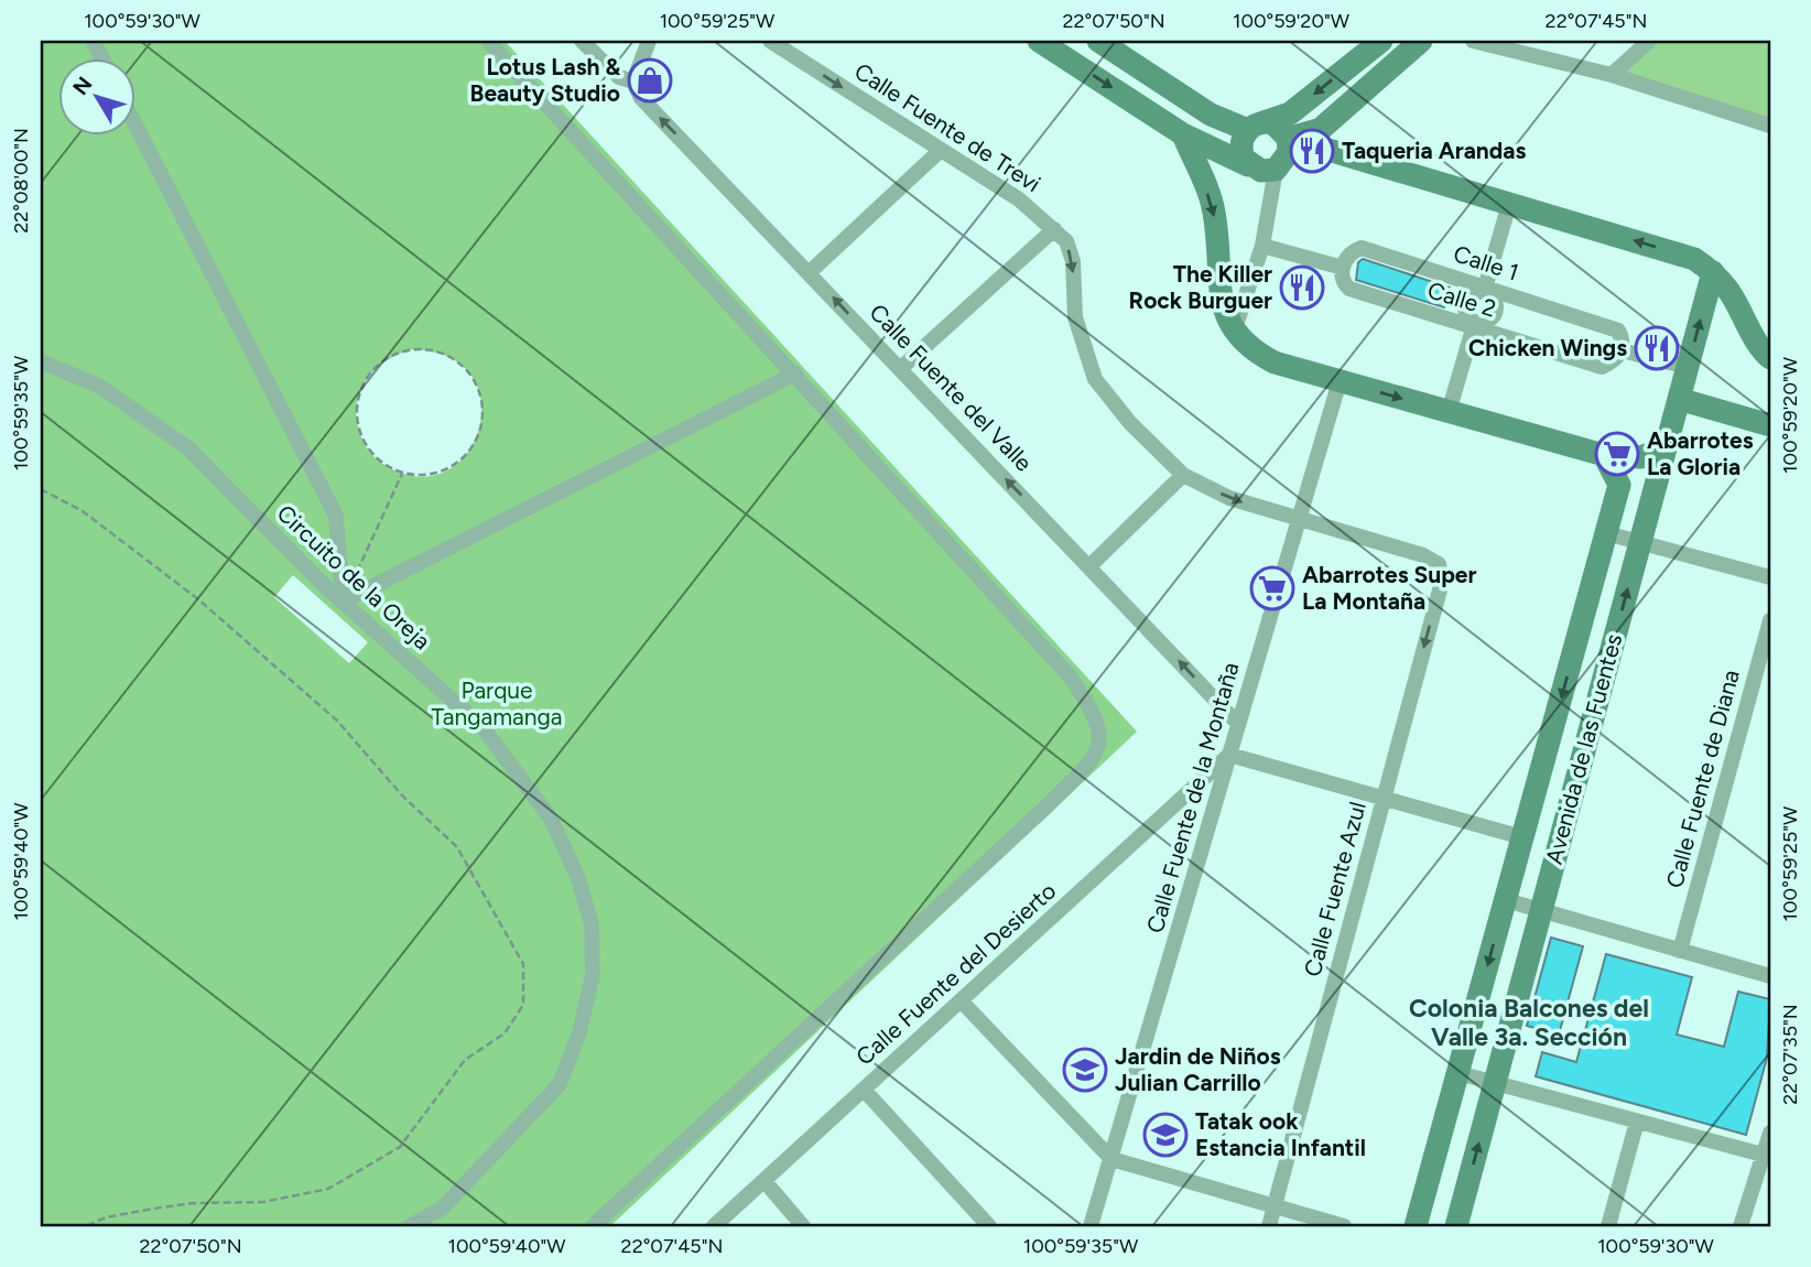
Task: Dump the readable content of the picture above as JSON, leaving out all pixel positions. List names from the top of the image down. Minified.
{"streets":{"street":["Calle Fuente de Trevi","Calle 1","Calle 2","Calle Fuente del Valle","Circuito de la Oreja","Avenida de las Fuentes","Calle Fuente de Diana","Calle Fuente de la Montaña","Calle Fuente Azul","Calle Fuente del Desierto"]},"crossings":[["Calle Fuente de Trevi","Calle Fuente de la Montaña"],["Calle Fuente de Trevi","Calle Fuente Azul"],["Calle 1","Calle 2"],["Calle Fuente del Valle","Calle Fuente de la Montaña"],["Calle Fuente de la Montaña","Calle Fuente del Desierto"]],"one_way":["Calle Fuente de Trevi","Calle Fuente Azul"],"districts":["Colonia Balcones del Valle 3a. Sección"],"parks":["Parque Tangamanga"],"places":{"shop":["Lotus Lash & Beauty Studio"],"restaurant":["Taqueria Arandas","The Killer Rock Burguer","Chicken Wings"],"supermarket":["Abarrotes La Gloria","Abarrotes Super La Montaña"],"school or university":["Jardin de Niños Julian Carrillo","Tatak ook Estancia Infantil"]},"north":"top left","coordinates":["100°59'30\"W","100°59'25\"W","22°07'50\"N","100°59'20\"W","22°07'45\"N","22°08'00\"N","100°59'35\"W","100°59'40\"W","22°07'35\"N"]}
